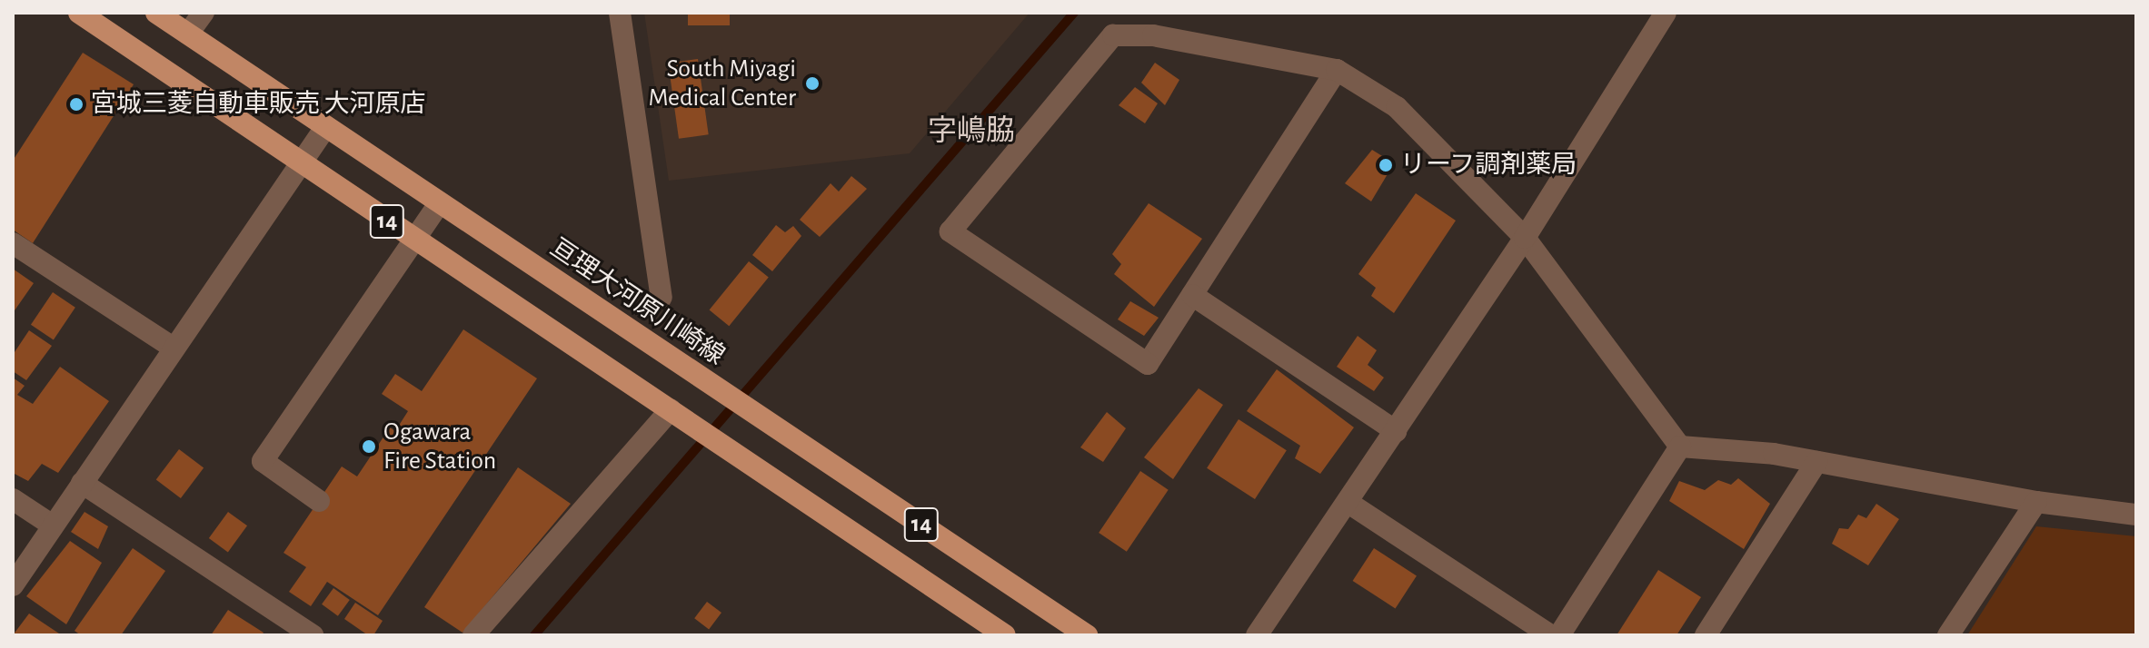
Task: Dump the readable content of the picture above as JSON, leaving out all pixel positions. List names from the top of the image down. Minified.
{"streets":{"main road":["14","亘理大河原川崎線"]},"districts":["字嶋脇"],"places":["South Miyagi Medical Center","宮城三菱自動車販売 大河原店","リーフ調剤薬局","Ogawara Fire Station"]}
